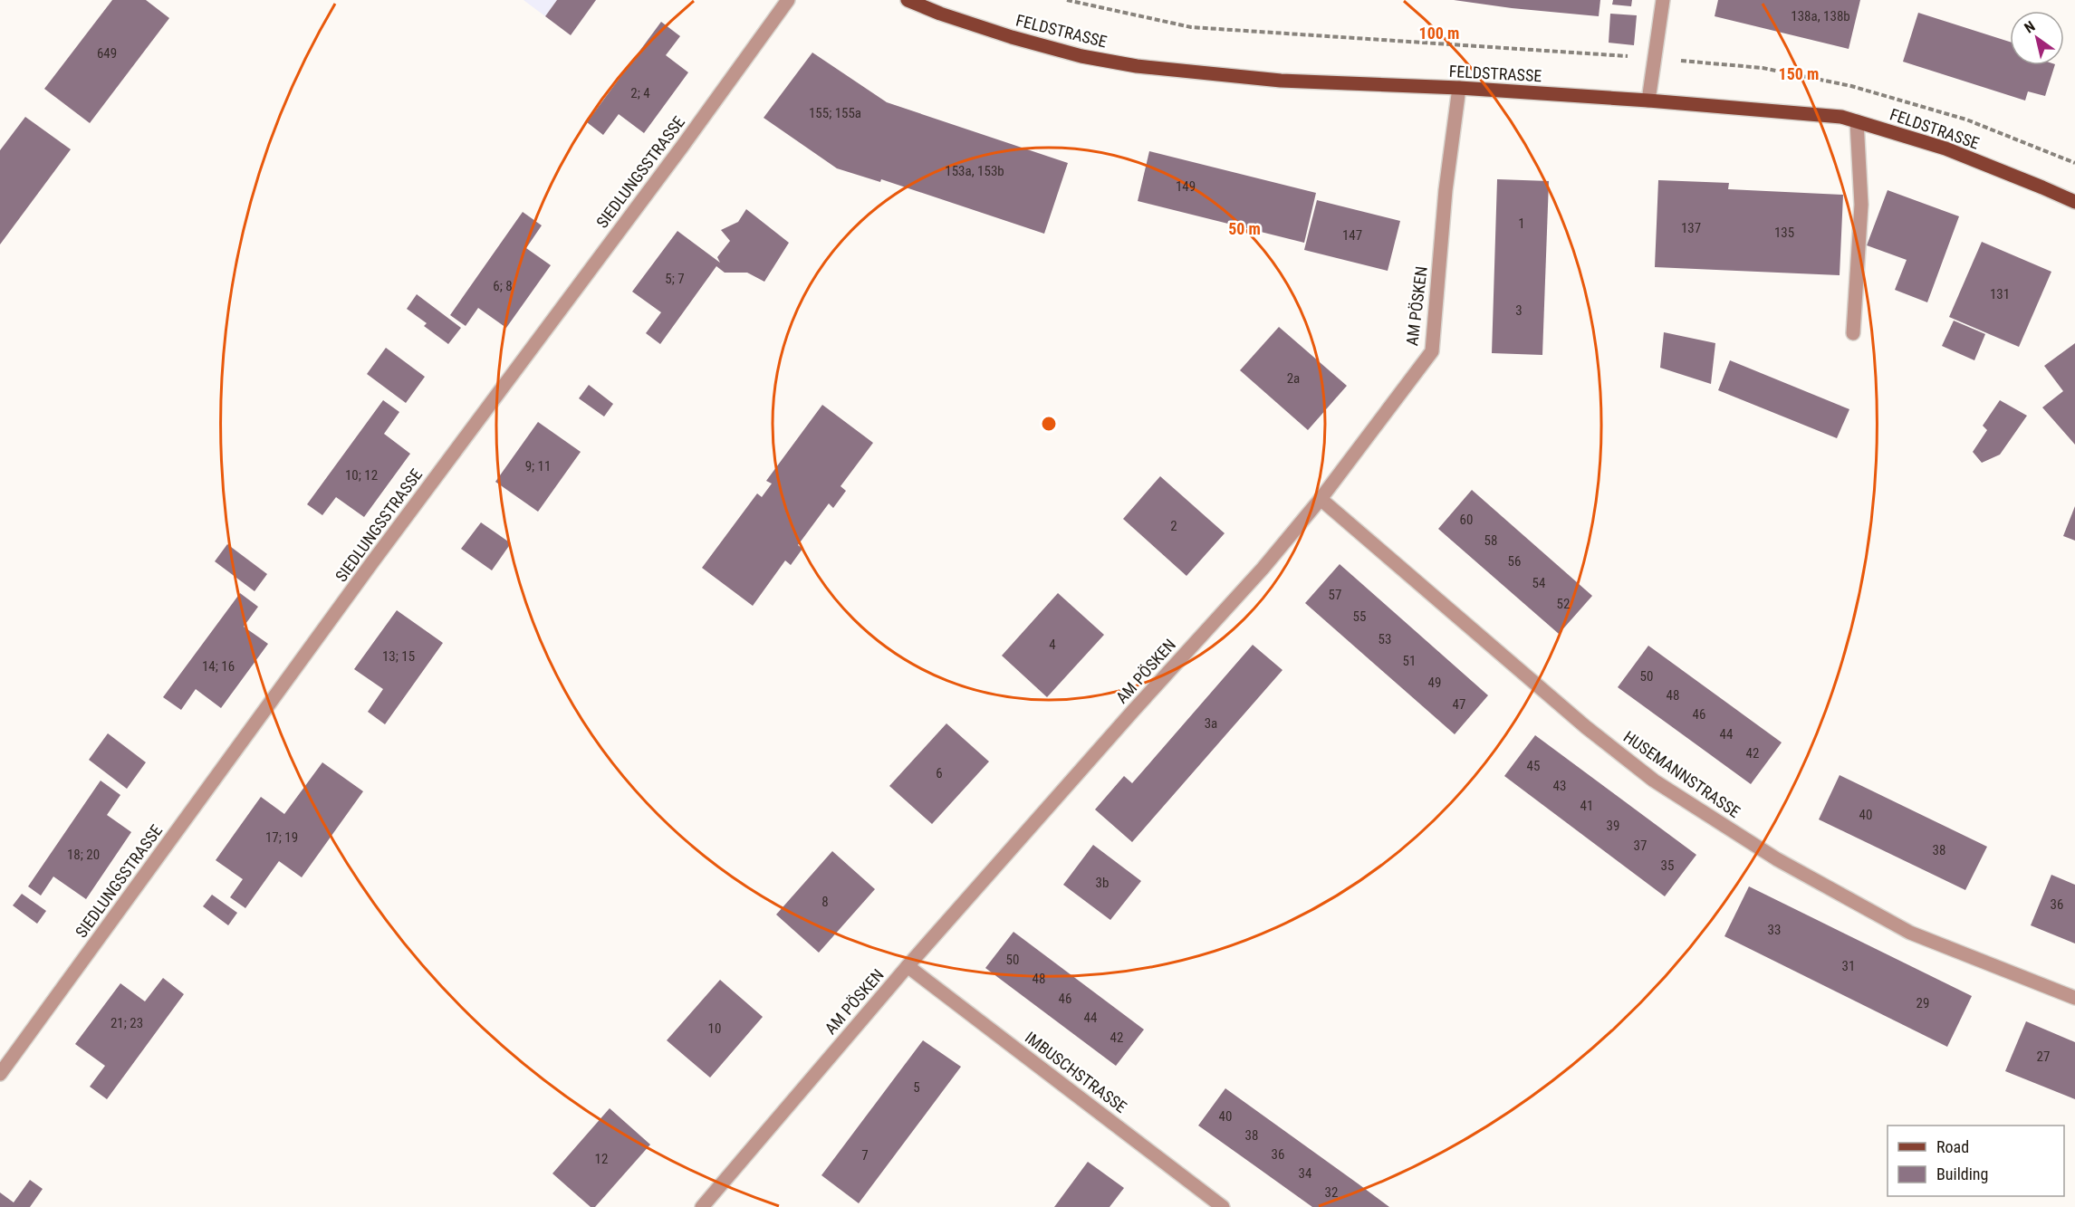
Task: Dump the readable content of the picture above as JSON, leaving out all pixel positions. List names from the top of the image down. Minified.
{"streets":{"main road":["FELDSTRASSE"],"street":["SIEDLUNGSSTRASSE","AM PÖSKEN","HUSEMANNSTRASSE","IMBUSCHSTRASSE"]},"crossings":[["FELDSTRASSE","AM PÖSKEN"],["AM PÖSKEN","HUSEMANNSTRASSE"],["AM PÖSKEN","IMBUSCHSTRASSE"]],"house_numbers":["138a, 138b","649","2; 4","155; 155a","153a, 153b","149","1","137","135","147","5; 7","6; 8","131","3","2a","9; 11","10; 12","60","2","58","56","54","57","52","55","53","4","13; 15","51","14; 16","50","49","48","47","46","3a","44","42","45","6","43","41","40","39","17; 19","37","38","18; 20","35","3b","8","36","33","50","31","48","46","29","44","21; 23","10","42","27","5","40","38","36","7","12","34","32"],"legend":["Road","Building"],"north":"top left","rings":["100 m","150 m","50 m"]}
